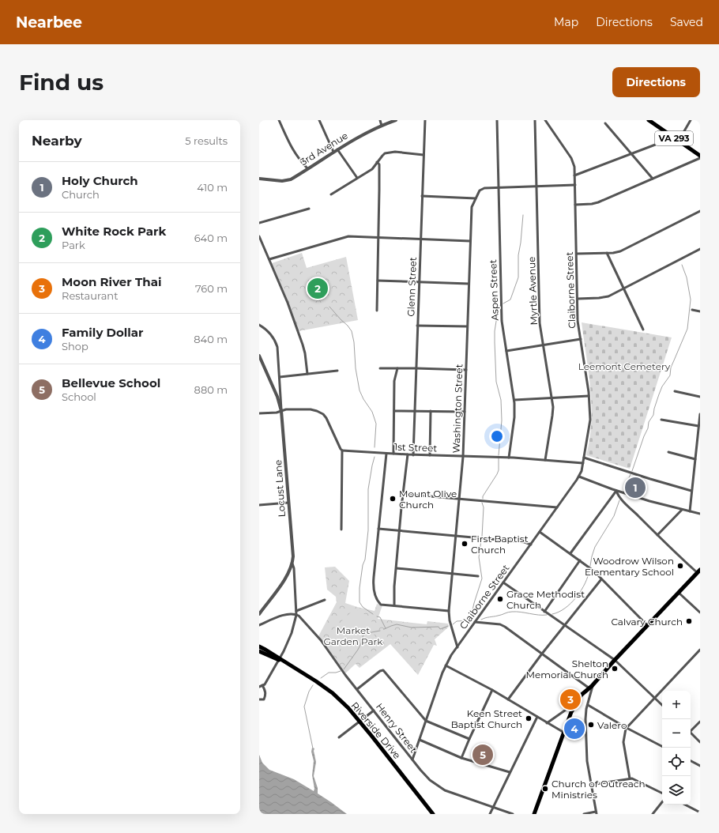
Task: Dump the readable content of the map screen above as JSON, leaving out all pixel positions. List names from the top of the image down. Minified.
{"streets":{"main road":["VA 293","Riverside Drive"],"street":["3rd Avenue","Glenn Street","Aspen Street","Claiborne Street","Myrtle Avenue","Washington Street","1st Street","Locust Lane","Henry Street"]},"crossings":[["Glenn Street","1st Street"],["Aspen Street","Washington Street"],["Aspen Street","1st Street"],["Claiborne Street","Washington Street"],["Claiborne Street","1st Street"],["Claiborne Street","Henry Street"],["Myrtle Avenue","1st Street"],["Washington Street","1st Street"]],"parks":["Leemont Cemetery","Market Garden Park"],"places":["Mount Olive Church","First Baptist Church","Woodrow Wilson Elementary School","Grace Methodist Church","Calvary Church","Shelton Memorial Church","Keen Street Baptist Church","Valero","Church of Outreach Ministries"],"page":{"header":"Nearbee","nav":["Map","Directions","Saved"],"buttons":"Directions","title":"Find us","heading":["Nearby","5 results"],"list":[{"mark":"1","name":"Holy Church","note":"Church","value":"410 m"},{"mark":"2","name":"White Rock Park","note":"Park","value":"640 m"},{"mark":"3","name":"Moon River Thai","note":"Restaurant","value":"760 m"},{"mark":"4","name":"Family Dollar","note":"Shop","value":"840 m"},{"mark":"5","name":"Bellevue School","note":"School","value":"880 m"}],"pins":["2","1","3","4","5"],"map_buttons":["+","−"]}}
